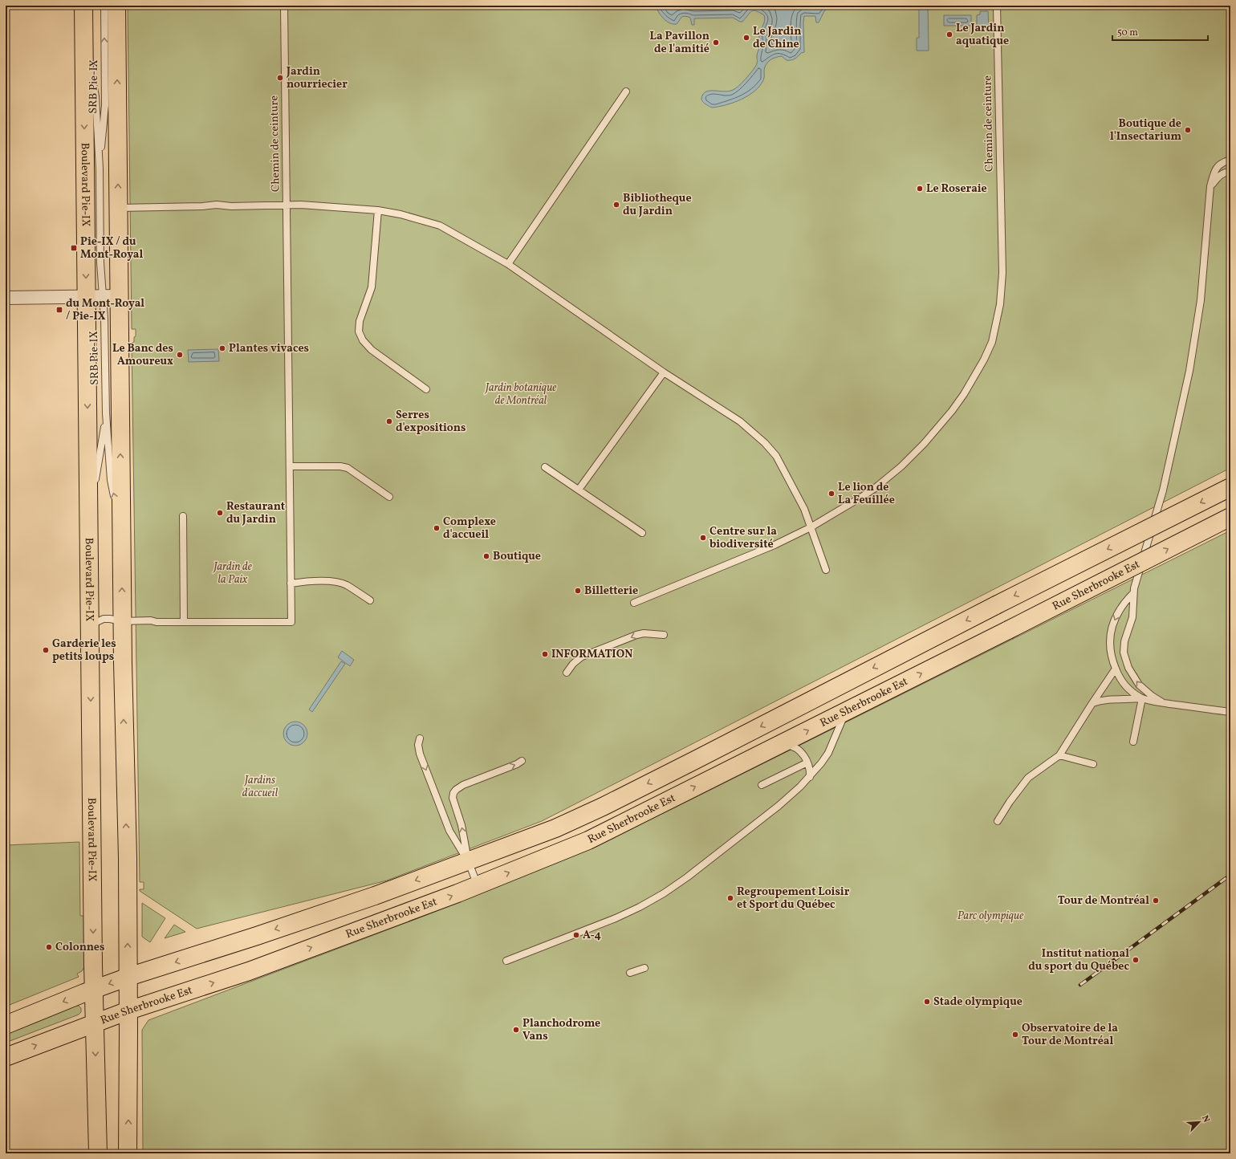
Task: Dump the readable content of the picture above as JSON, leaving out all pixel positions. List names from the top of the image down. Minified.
{"streets":{"main road":["Boulevard Pie-IX","Rue Sherbrooke Est"],"lane":["SRB Pie-IX","Chemin de ceinture"]},"crossings":[["SRB Pie-IX","Boulevard Pie-IX"],["Boulevard Pie-IX","Rue Sherbrooke Est"]],"parks":["Jardin botanique de Montréal","Jardin de la Paix","Jardins d'accueil","Parc olympique"],"places":{"other":["Le Jardin aquatique","Le Jardin de Chine","La Pavillon de l'amitié","Jardin nourriecier","Boutique de l'Insectarium","Le Roseraie","Bibliotheque du Jardin","Plantes vivaces","Le Banc des Amoureux","Serres d'expositions","Le lion de La Feuillée","Restaurant du Jardin","Complexe d'accueil","Centre sur la biodiversité","Boutique","Billetterie","Garderie les petits loups","INFORMATION","Regroupement Loisir et Sport du Québec","Tour de Montréal","A-4","Colonnes","Institut national du sport du Québec","Stade olympique","Planchodrome Vans","Observatoire de la Tour de Montréal"],"transit":["Pie-IX / du Mont-Royal","du Mont-Royal / Pie-IX"]},"scale_bar":"50 m","north":"top right"}
